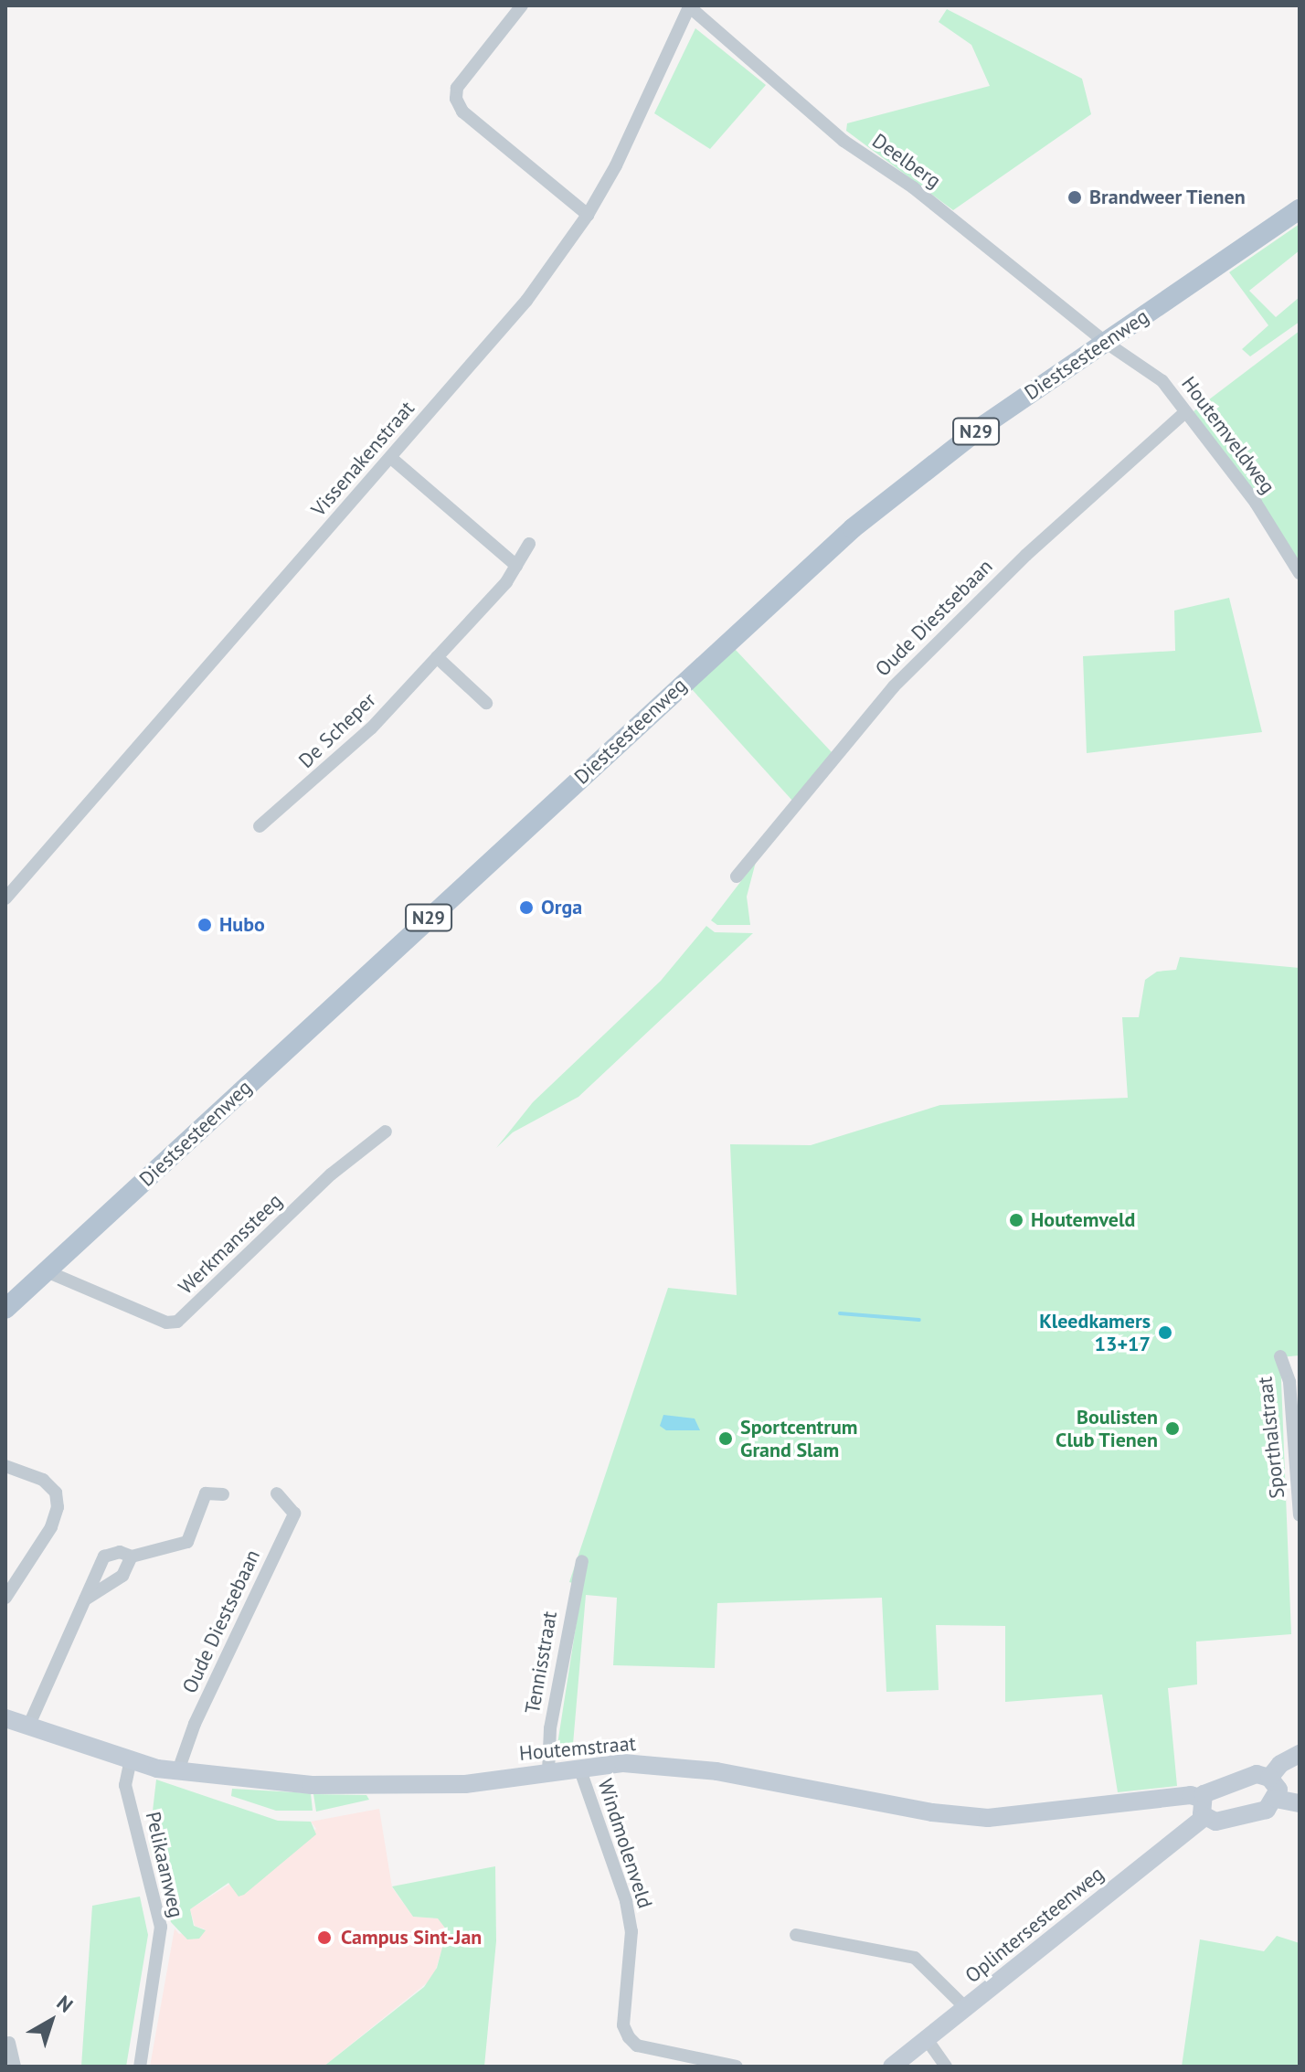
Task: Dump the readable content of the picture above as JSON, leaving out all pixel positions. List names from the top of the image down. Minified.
{"streets":{"main road":["Diestsesteenweg","N29"],"street":["Deelberg","Houtemveldweg","Vissenakenstraat","Oude Diestsebaan","De Scheper","Werkmanssteeg","Sporthalstraat","Tennisstraat","Houtemstraat","Windmolenveld","Pelikaanweg","Oplintersesteenweg"]},"crossings":[["Deelberg","Diestsesteenweg"],["Deelberg","Houtemveldweg"],["Deelberg","Vissenakenstraat"],["Diestsesteenweg","Houtemveldweg"],["Diestsesteenweg","Werkmanssteeg"],["Houtemveldweg","Oude Diestsebaan"],["Oude Diestsebaan","Houtemstraat"],["Tennisstraat","Houtemstraat"],["Houtemstraat","Windmolenveld"],["Houtemstraat","Pelikaanweg"],["Houtemstraat","Oplintersesteenweg"]],"places":["Brandweer Tienen","Orga","Hubo","Houtemveld","Kleedkamers 13+17","Boulisten Club Tienen","Sportcentrum Grand Slam","Campus Sint-Jan"],"north":"top right"}
